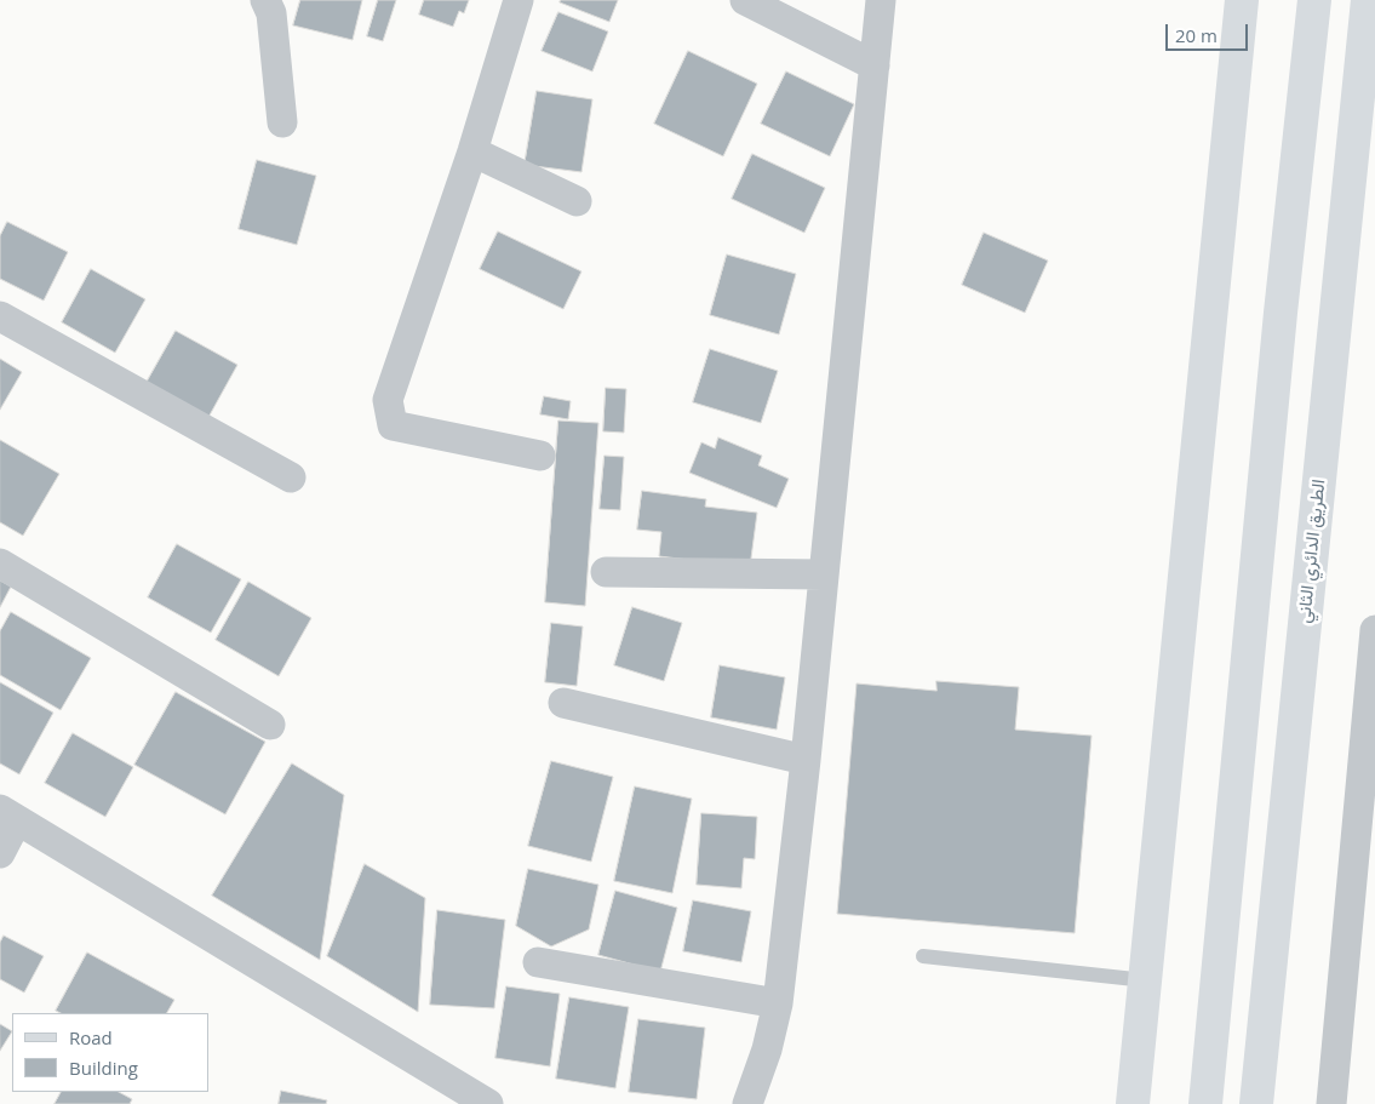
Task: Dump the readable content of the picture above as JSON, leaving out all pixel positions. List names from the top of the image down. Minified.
{"streets":{"main road":["الطريق الدائري الثاني"]},"legend":["Road","Building"],"scale_bar":"20 m"}
